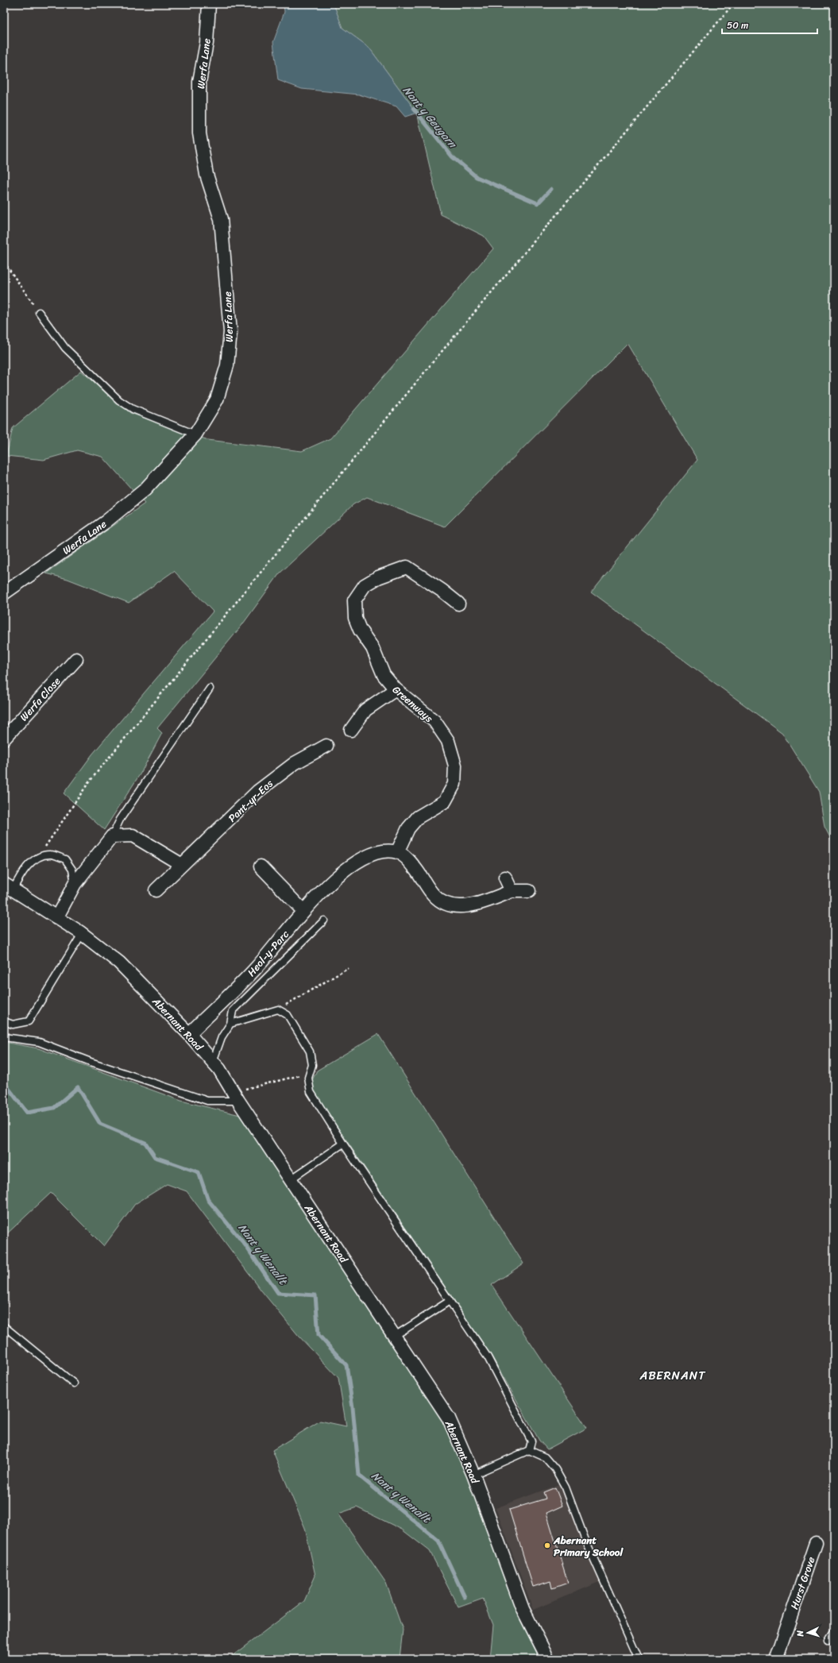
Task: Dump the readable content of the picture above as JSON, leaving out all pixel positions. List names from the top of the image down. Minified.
{"streets":{"street":["Werfa Lane","Werfa Close","Greenways","Pant-yr-Eos","Heol-y-Parc","Abernant Road","Hurst Grove"]},"crossings":[["Greenways","Heol-y-Parc"],["Heol-y-Parc","Abernant Road"]],"districts":["ABERNANT"],"water":["Nant y Geugarn","Nant y Wenallt"],"places":["Abernant Primary School"],"scale_bar":"50 m","north":"left"}
